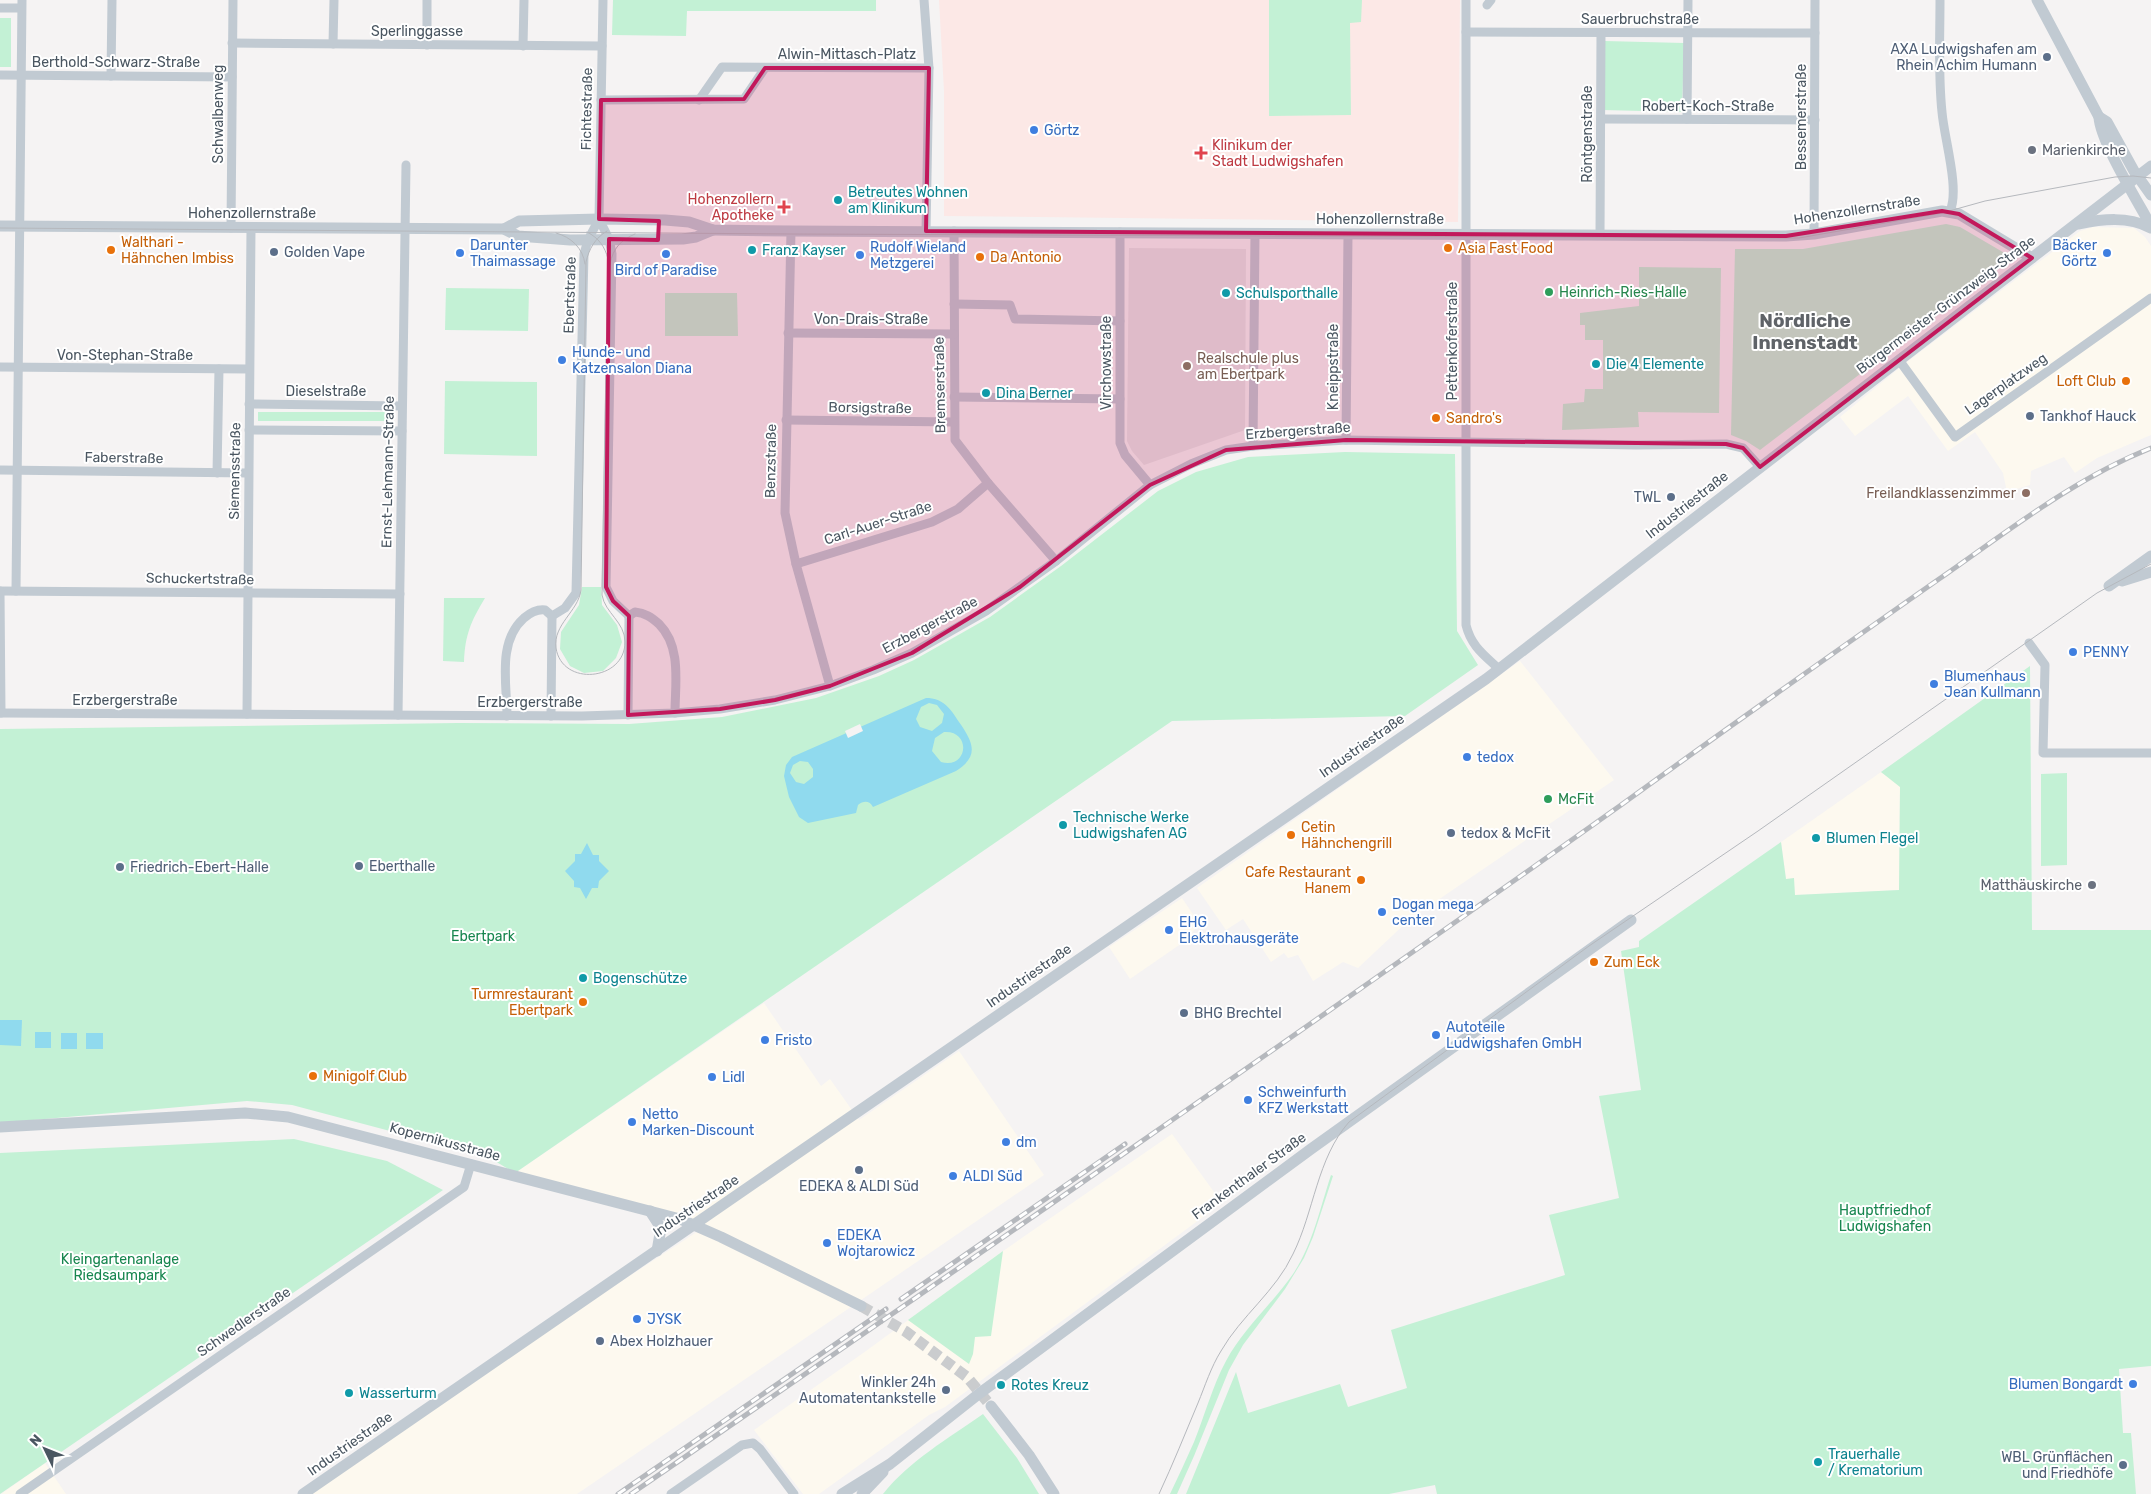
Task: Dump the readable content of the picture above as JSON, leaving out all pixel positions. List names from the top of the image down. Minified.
{"streets":{"street":["Sauerbruchstraße","Sperlinggasse","Alwin-Mittasch-Platz","Berthold-Schwarz-Straße","Robert-Koch-Straße","Fichtestraße","Schwalbenweg","Bessemerstraße","Röntgenstraße","Hohenzollernstraße","Ebertstraße","Bürgermeister-Grünzweig-Straße","Von-Drais-Straße","Pettenkoferstraße","Von-Stephan-Straße","Virchowstraße","Kneippstraße","Lagerplatzweg","Bremserstraße","Dieselstraße","Borsigstraße","Erzbergerstraße","Faberstraße","Benzstraße","Siemensstraße","Ernst-Lehmann-Straße","Industriestraße","Carl-Auer-Straße","Schuckertstraße","Kopernikusstraße","Frankenthaler Straße","Schwedlerstraße"]},"crossings":[["Sauerbruchstraße","Bessemerstraße"],["Sauerbruchstraße","Röntgenstraße"],["Sauerbruchstraße","Pettenkoferstraße"],["Sperlinggasse","Fichtestraße"],["Sperlinggasse","Schwalbenweg"],["Alwin-Mittasch-Platz","Fichtestraße"],["Berthold-Schwarz-Straße","Schwalbenweg"],["Robert-Koch-Straße","Bessemerstraße"],["Robert-Koch-Straße","Röntgenstraße"],["Fichtestraße","Hohenzollernstraße"],["Fichtestraße","Ebertstraße"],["Schwalbenweg","Hohenzollernstraße"],["Bessemerstraße","Hohenzollernstraße"],["Röntgenstraße","Hohenzollernstraße"],["Hohenzollernstraße","Ebertstraße"],["Hohenzollernstraße","Pettenkoferstraße"],["Hohenzollernstraße","Virchowstraße"],["Hohenzollernstraße","Kneippstraße"],["Hohenzollernstraße","Bremserstraße"],["Hohenzollernstraße","Benzstraße"],["Hohenzollernstraße","Siemensstraße"],["Hohenzollernstraße","Ernst-Lehmann-Straße"],["Bürgermeister-Grünzweig-Straße","Lagerplatzweg"],["Bürgermeister-Grünzweig-Straße","Erzbergerstraße"],["Bürgermeister-Grünzweig-Straße","Industriestraße"],["Von-Drais-Straße","Bremserstraße"],["Von-Drais-Straße","Benzstraße"],["Pettenkoferstraße","Erzbergerstraße"],["Pettenkoferstraße","Industriestraße"],["Von-Stephan-Straße","Siemensstraße"],["Virchowstraße","Erzbergerstraße"],["Kneippstraße","Erzbergerstraße"],["Bremserstraße","Borsigstraße"],["Bremserstraße","Erzbergerstraße"],["Bremserstraße","Carl-Auer-Straße"],["Dieselstraße","Siemensstraße"],["Dieselstraße","Ernst-Lehmann-Straße"],["Borsigstraße","Benzstraße"],["Erzbergerstraße","Benzstraße"],["Erzbergerstraße","Siemensstraße"],["Erzbergerstraße","Ernst-Lehmann-Straße"],["Erzbergerstraße","Industriestraße"],["Faberstraße","Siemensstraße"],["Benzstraße","Carl-Auer-Straße"],["Siemensstraße","Schuckertstraße"],["Ernst-Lehmann-Straße","Schuckertstraße"],["Industriestraße","Kopernikusstraße"],["Kopernikusstraße","Schwedlerstraße"]],"districts":["Nördliche Innenstadt"],"parks":["Ebertpark","Hauptfriedhof Ludwigshafen","Kleingartenanlage Riedsaumpark"],"places":{"other":["AXA Ludwigshafen am Rhein Achim Humann","Görtz","Marienkirche","Betreutes Wohnen am Klinikum","Asia Fast Food","Walthari - Hähnchen Imbiss","Franz Kayser","Golden Vape","Darunter Thaimassage","Bäcker Görtz","Bird of Paradise","Rudolf Wieland Metzgerei","Da Antonio","Heinrich-Ries-Halle","Schulsporthalle","Hunde- und Katzensalon Diana","Die 4 Elemente","Realschule plus am Ebertpark","Loft Club","Dina Berner","Tankhof Hauck","Sandro's","Freilandklassenzimmer","TWL","PENNY","Blumenhaus Jean Kullmann","tedox","McFit","Technische Werke Ludwigshafen AG","tedox & McFit","Cetin Hähnchengrill","Blumen Flegel","Eberthalle","Friedrich-Ebert-Halle","Cafe Restaurant Hanem","Matthäuskirche","Dogan mega center","EHG Elektrohausgeräte","Zum Eck","Bogenschütze","Turmrestaurant Ebertpark","BHG Brechtel","Autoteile Ludwigshafen GmbH","Fristo","Minigolf Club","Lidl","Schweinfurth KFZ Werkstatt","Netto Marken-Discount","dm","EDEKA & ALDI Süd","ALDI Süd","EDEKA Wojtarowicz","JYSK","Abex Holzhauer","Blumen Bongardt","Rotes Kreuz","Winkler 24h Automatentankstelle","Wasserturm","Trauerhalle / Krematorium","WBL Grünflächen und Friedhöfe"],"health":["Klinikum der Stadt Ludwigshafen","Hohenzollern Apotheke"]},"north":"top left"}
